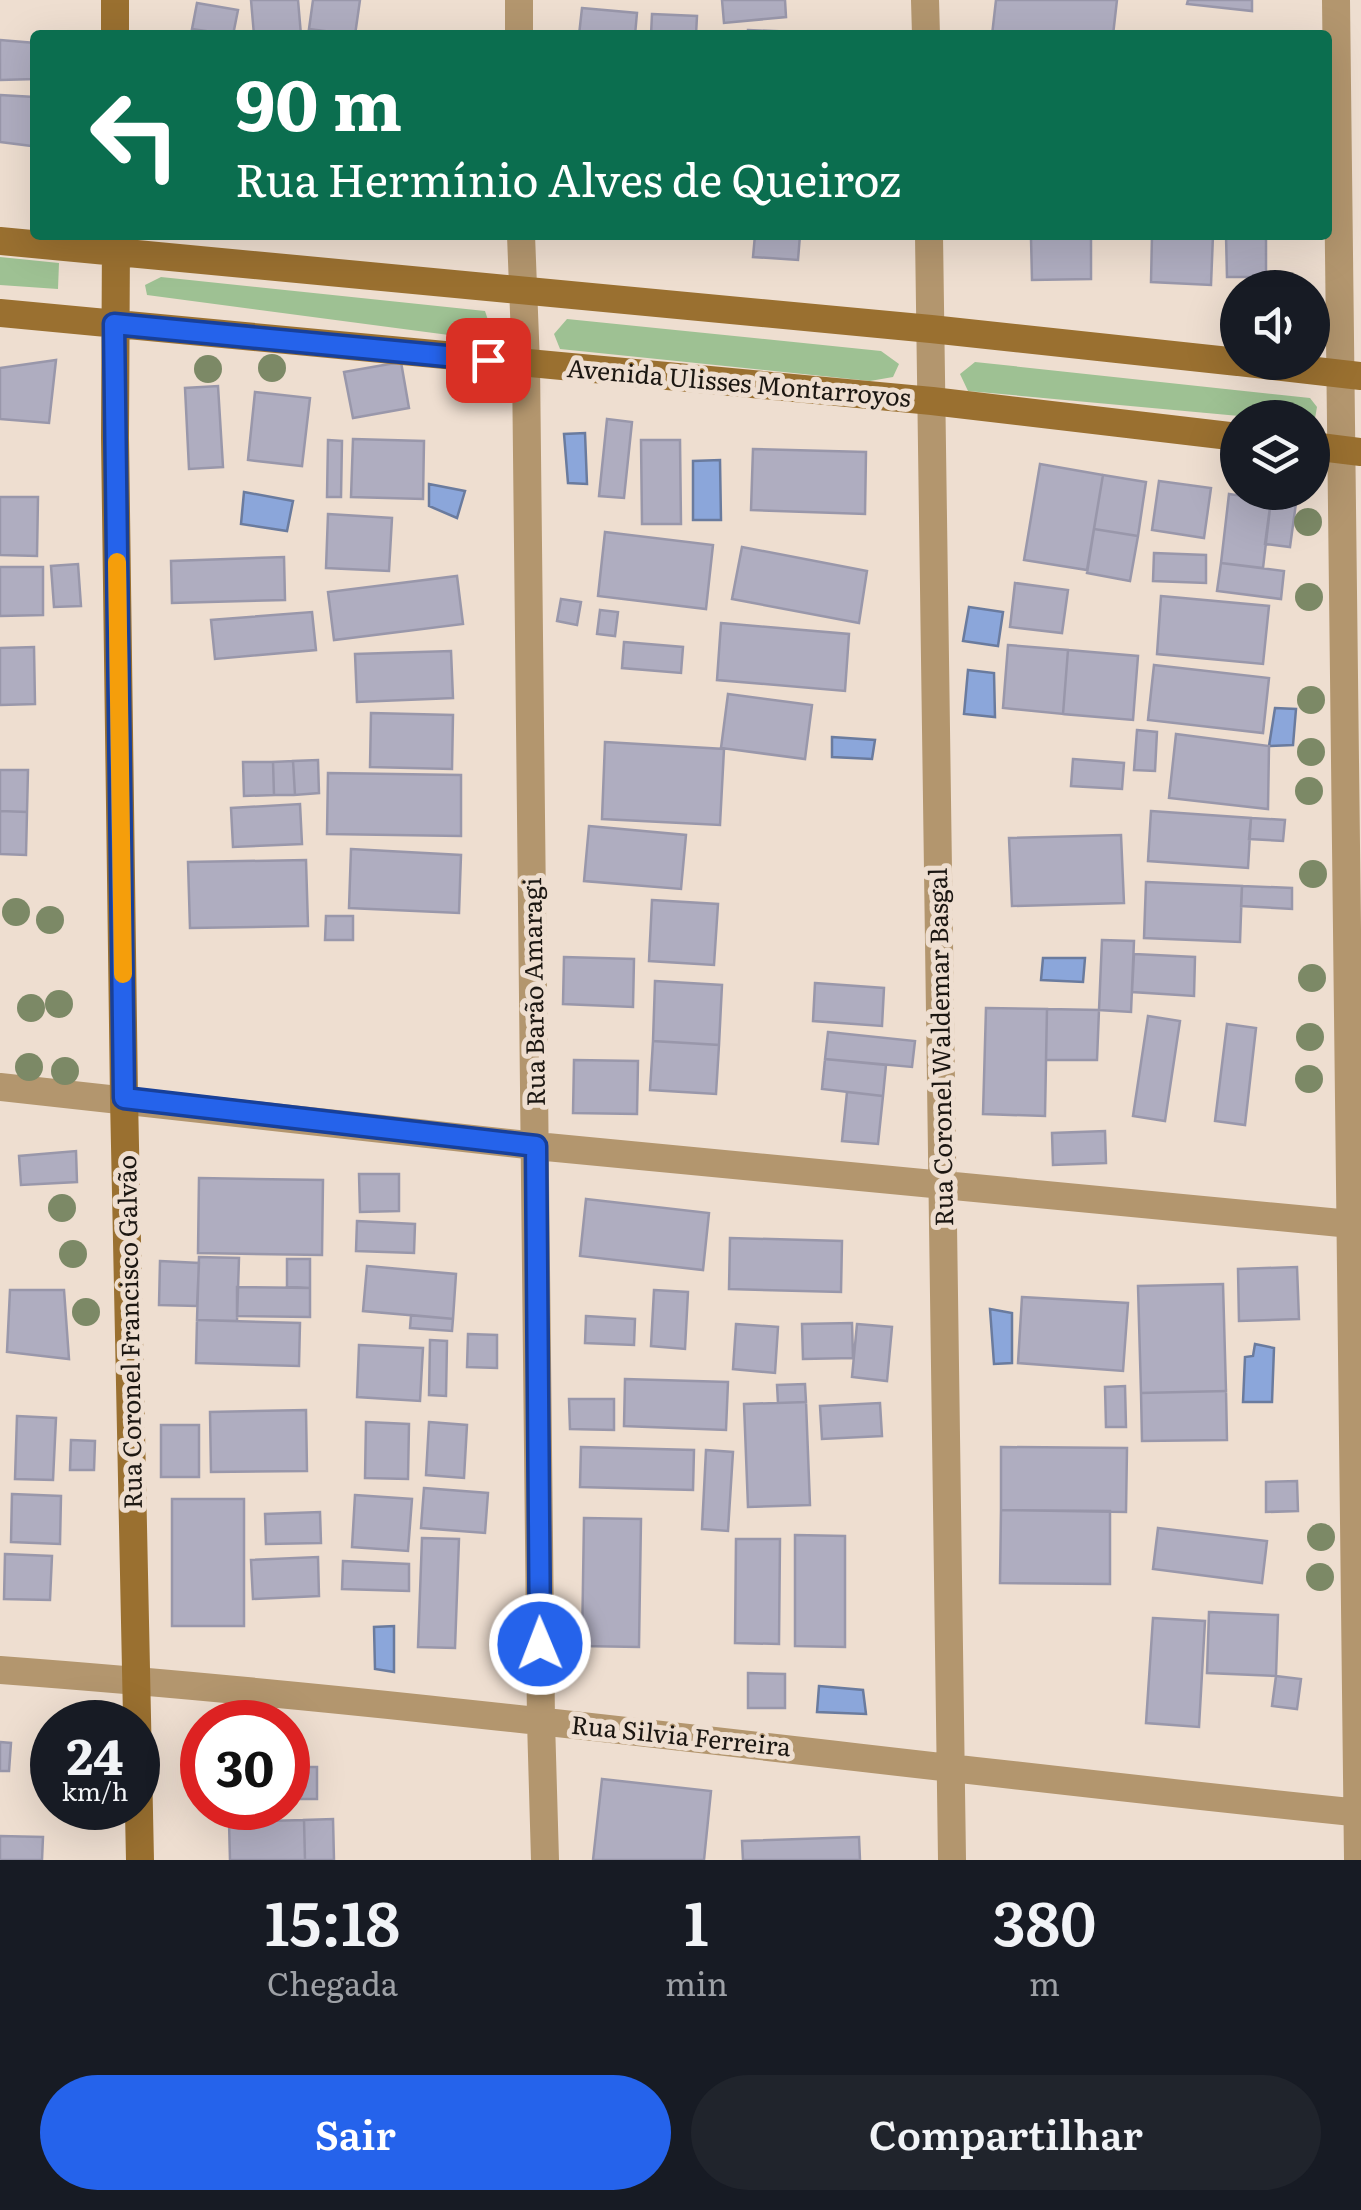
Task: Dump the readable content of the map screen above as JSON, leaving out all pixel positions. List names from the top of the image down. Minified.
{"streets":{"main road":["Avenida Ulisses Montarroyos","Rua Coronel Francisco Galvão"],"street":["Rua Barão Amaragi","Rua Coronel Waldemar Basgal","Rua Silvia Ferreira"]},"crossings":[["Avenida Ulisses Montarroyos","Rua Barão Amaragi"],["Avenida Ulisses Montarroyos","Rua Coronel Waldemar Basgal"],["Avenida Ulisses Montarroyos","Rua Coronel Francisco Galvão"],["Rua Barão Amaragi","Rua Silvia Ferreira"],["Rua Coronel Waldemar Basgal","Rua Silvia Ferreira"],["Rua Coronel Francisco Galvão","Rua Silvia Ferreira"]],"page":{"turn":["90 m","Rua Hermínio Alves de Queiroz"],"speed":"24 km/h","limit":"30","eta":["15:18","Chegada","1","min","380","m"],"buttons":["Sair","Compartilhar"]}}
